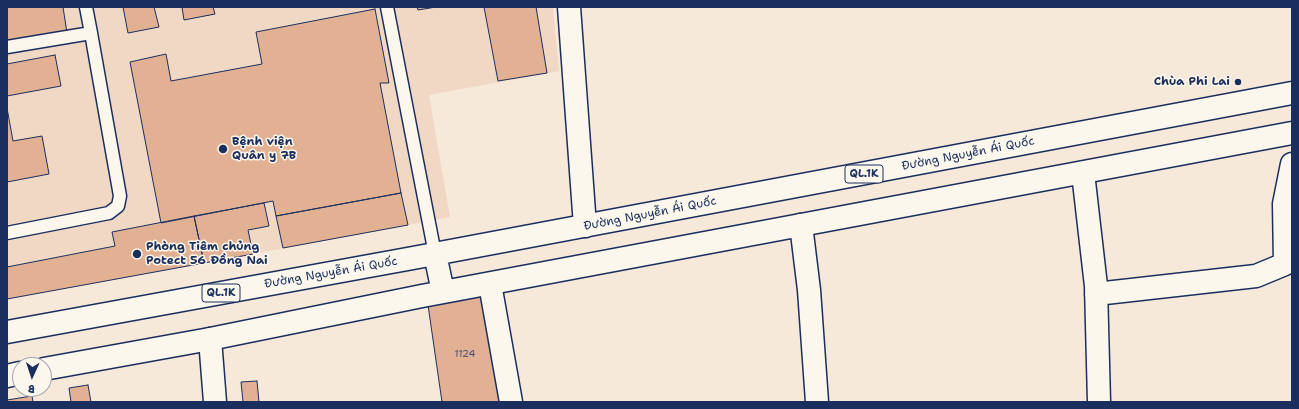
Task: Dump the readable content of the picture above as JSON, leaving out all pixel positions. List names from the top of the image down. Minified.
{"streets":{"main road":["Đường Nguyễn Ái Quốc","QL.1K"]},"places":["Chùa Phi Lai","Bệnh viện Quân y 7B","Phòng Tiêm chủng Potect 56 Đồng Nai"],"house_numbers":["1124"],"north":"bottom"}
